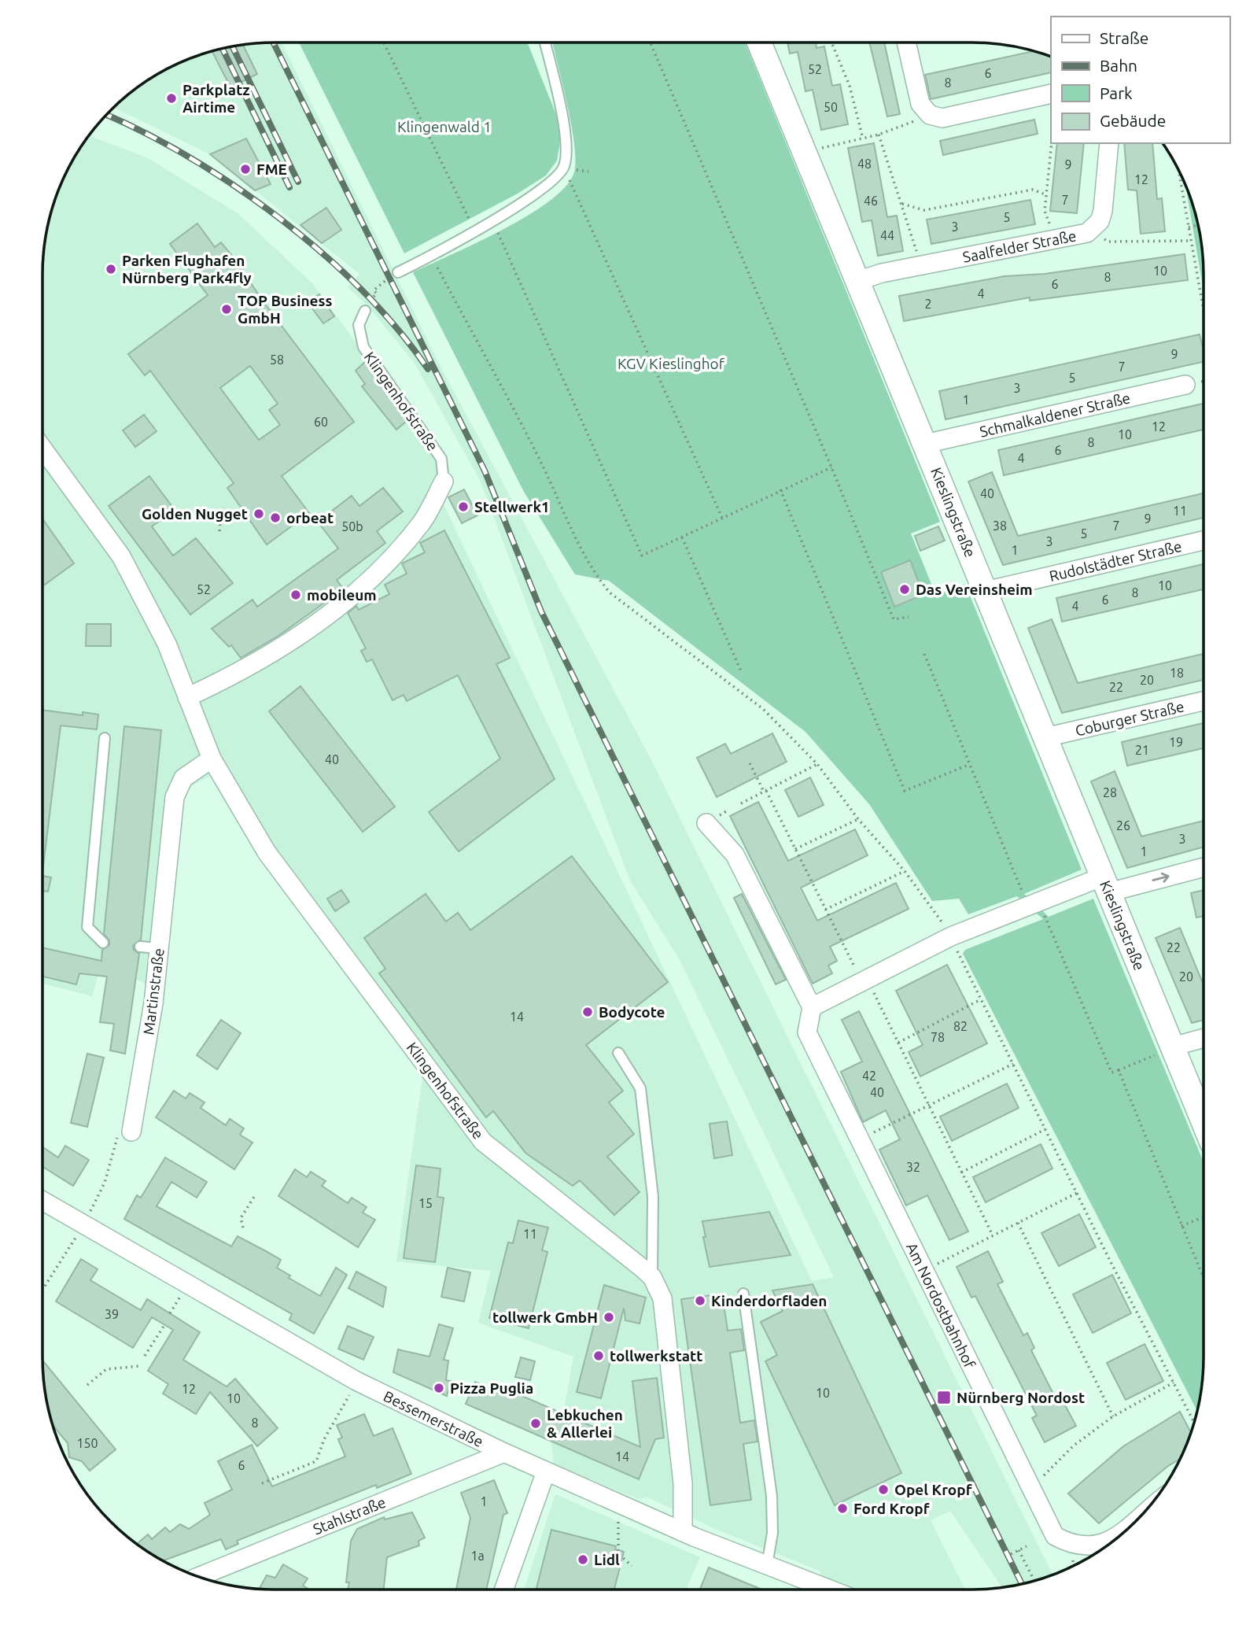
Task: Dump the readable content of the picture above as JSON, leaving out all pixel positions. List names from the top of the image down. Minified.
{"streets":{"street":["Saalfelder Straße","Klingenhofstraße","Schmalkaldener Straße","Kieslingstraße","Rudolstädter Straße","Coburger Straße","Martinstraße","Am Nordostbahnhof","Bessemerstraße","Stahlstraße"]},"crossings":[["Saalfelder Straße","Kieslingstraße"],["Klingenhofstraße","Martinstraße"],["Klingenhofstraße","Bessemerstraße"],["Schmalkaldener Straße","Kieslingstraße"],["Kieslingstraße","Rudolstädter Straße"],["Kieslingstraße","Coburger Straße"],["Bessemerstraße","Stahlstraße"]],"parks":["Klingenwald 1","KGV Kieslinghof"],"places":{"other":["Parkplatz Airtime","FME","Parken Flughafen Nürnberg Park4fly","TOP Business GmbH","Stellwerk1","Golden Nugget","orbeat","Das Vereinsheim","mobileum","Bodycote","Kinderdorfladen","tollwerk GmbH","tollwerkstatt","Pizza Puglia","Lebkuchen & Allerlei","Opel Kropf","Ford Kropf","Lidl"],"transit":["Nürnberg Nordost"]},"house_numbers":["52","6","8","50","48","9","12","7","46","5","3","44","10","8","6","4","2","9","58","7","5","3","1","60","12","10","8","6","4","40","11","9","38","7","50b","5","3","1","10","52","8","6","4","18","20","22","19","21","40","28","26","3","1","22","20","14","82","78","42","40","32","15","11","39","12","10","10","8","150","14","6","1","1a"],"legend":["Straße","Bahn","Park","Gebäude"]}
